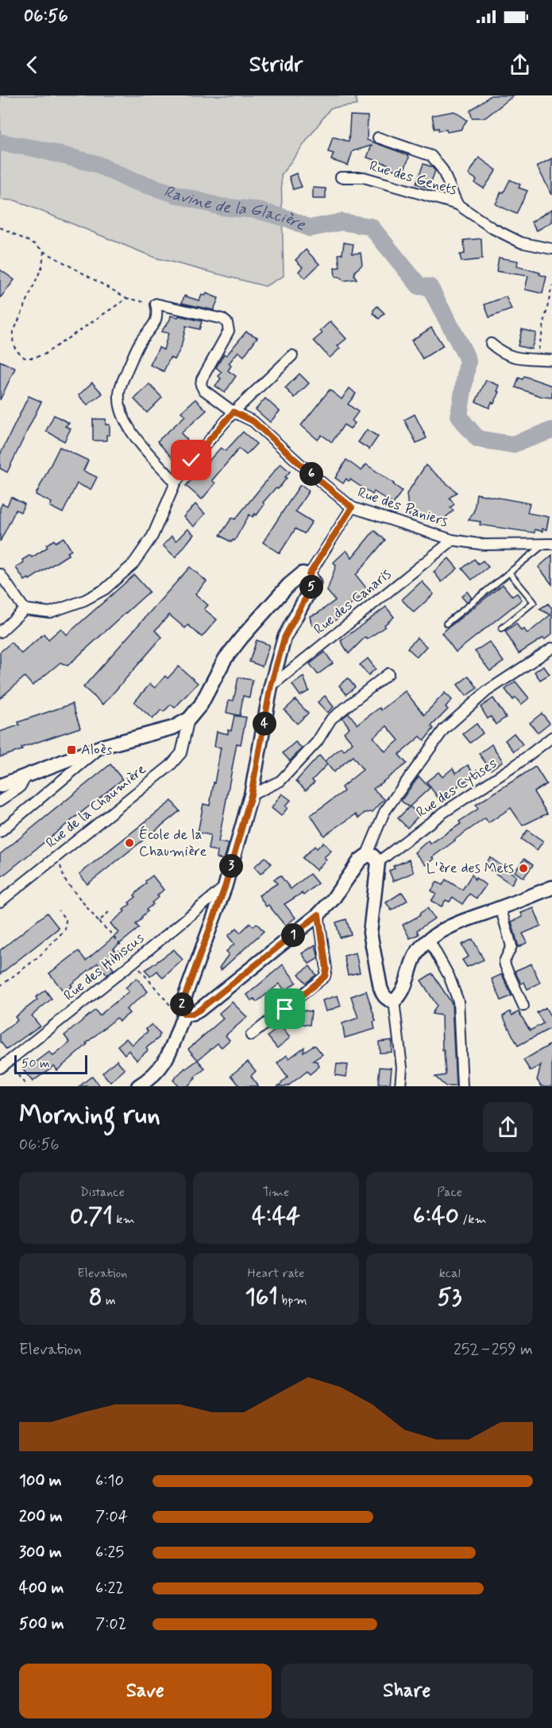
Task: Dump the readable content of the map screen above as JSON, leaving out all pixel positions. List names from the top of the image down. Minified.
{"streets":{"street":["Rue des Genets","Rue des Paniers","Rue des Canaris","Rue des Cytises","Rue de la Chaumière","Rue des Hibiscus"]},"crossings":[["Rue des Paniers","Rue des Canaris"]],"water":["Ravine de la Glacière"],"places":{"transit":["Aloès"],"other":["École de la Chaumière","L'ère des Mets"]},"scale_bar":"50 m","page":{"status":"06:56","header":"Stridr","pins":["6","5","4","3","1","2"],"scale":"50 m","heading":["Morning run","06:56"],"stats":[["Distance","0.71 km"],["Time","4:44"],["Pace","6:40 /km"],["Elevation","8 m"],["Heart rate","161 bpm"],["kcal","53"]],"chart":["Elevation","252–259 m"],"list":[{"name":"100 m","note":"6:10"},{"name":"200 m","note":"7:04"},{"name":"300 m","note":"6:25"},{"name":"400 m","note":"6:22"},{"name":"500 m","note":"7:02"}],"buttons":["Save","Share"]}}
